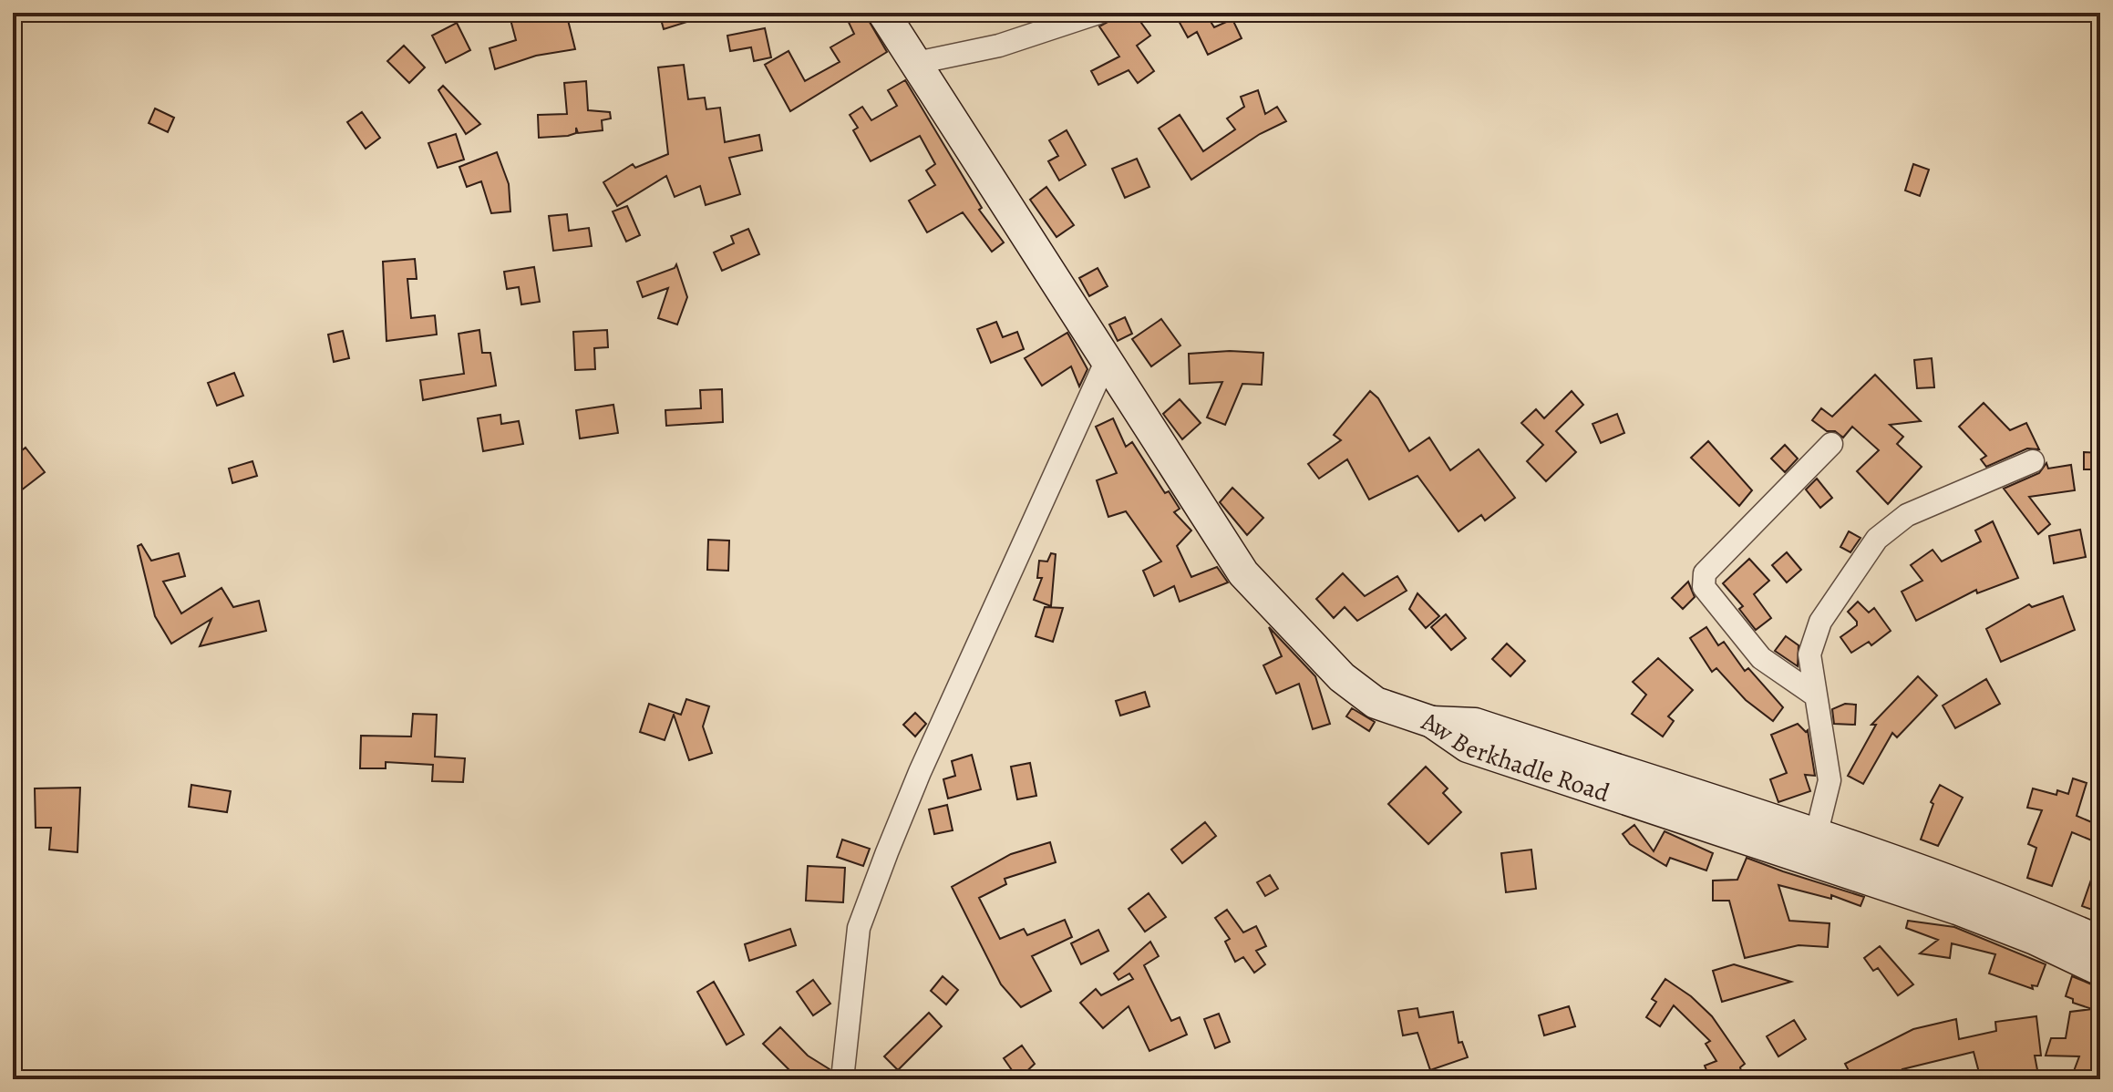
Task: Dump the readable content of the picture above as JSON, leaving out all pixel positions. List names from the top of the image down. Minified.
{"streets":{"main road":["Aw Berkhadle Road"]}}
